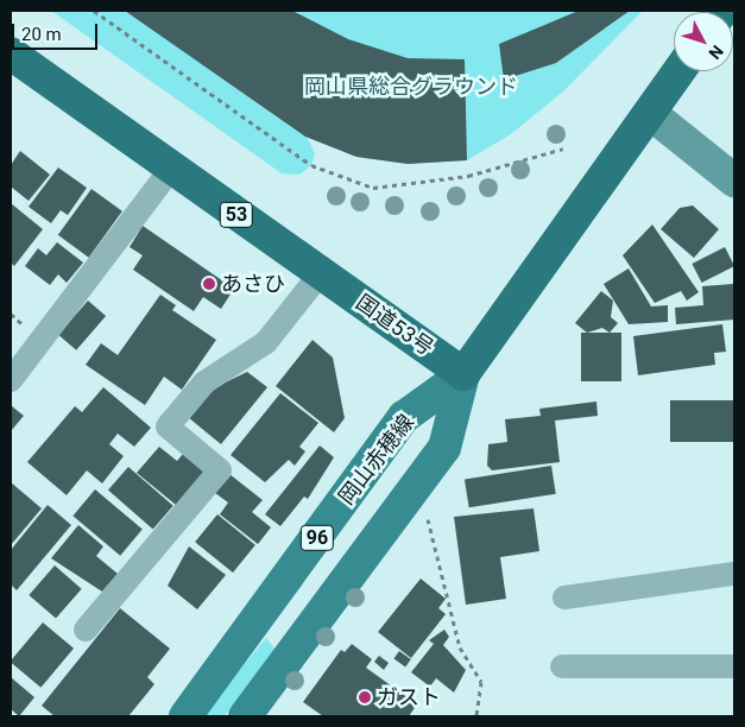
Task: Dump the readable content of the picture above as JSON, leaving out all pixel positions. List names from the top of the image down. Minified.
{"streets":{"highway":["53","国道53号"],"main road":["岡山赤穂線","96"]},"crossings":[["国道53号","岡山赤穂線"]],"parks":["岡山県総合グラウンド"],"places":["あさひ","ガスト"],"scale_bar":"20 m","north":"bottom right"}
